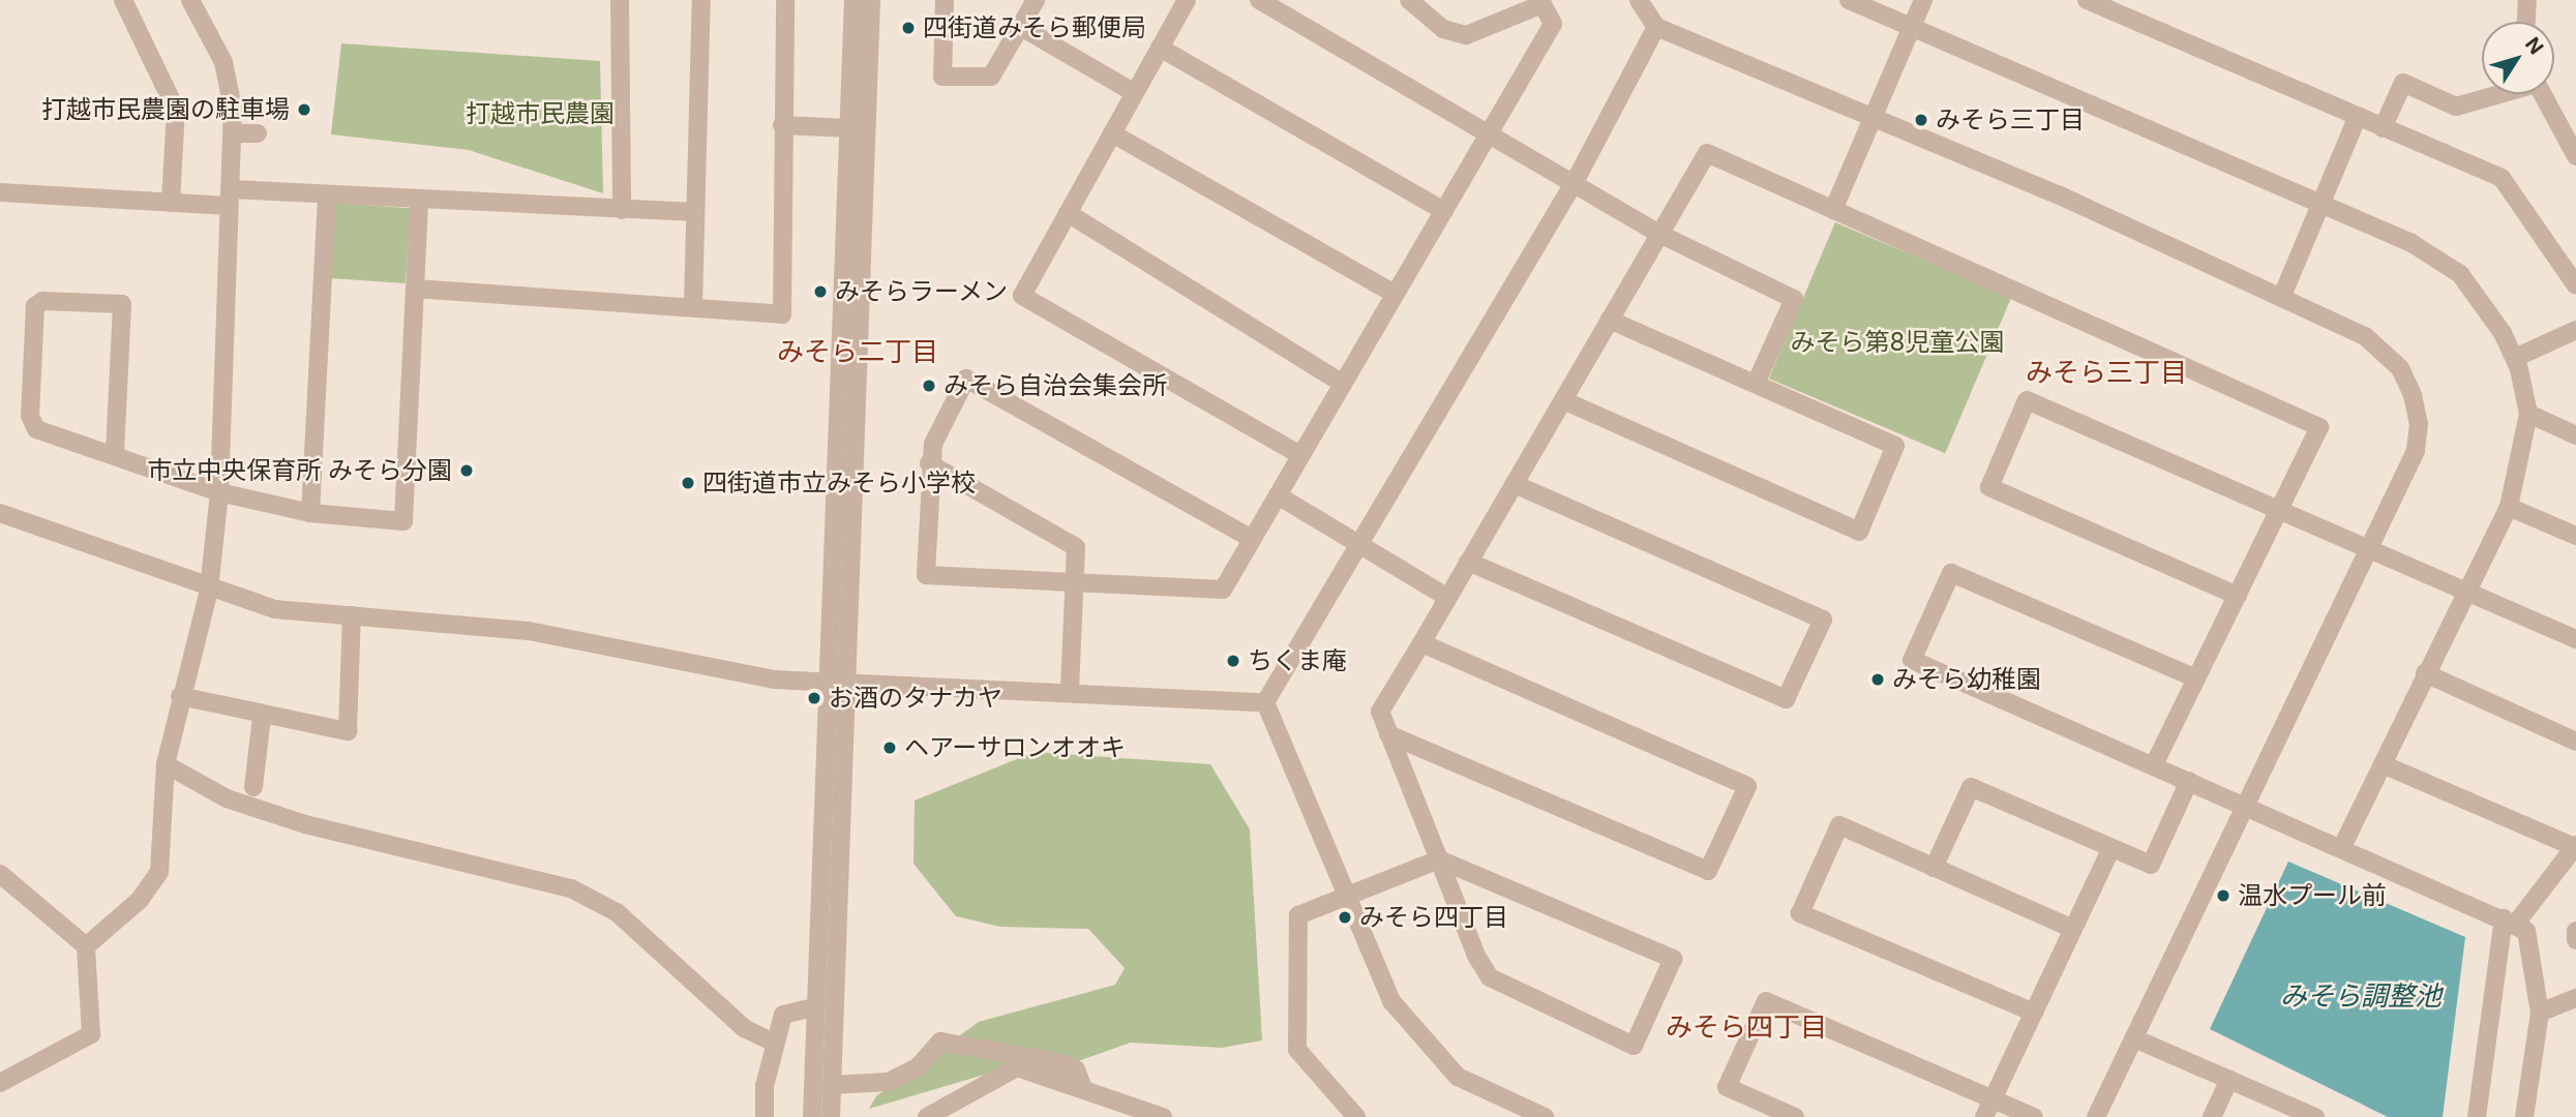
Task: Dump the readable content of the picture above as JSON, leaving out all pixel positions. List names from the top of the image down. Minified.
{"districts":["みそら二丁目","みそら三丁目","みそら四丁目"],"water":["みそら調整池"],"parks":["打越市民農園","みそら第8児童公園"],"places":["四街道みそら郵便局","打越市民農園の駐車場","みそら三丁目","みそらラーメン","みそら自治会集会所","市立中央保育所 みそら分園","四街道市立みそら小学校","ちくま庵","みそら幼稚園","お酒のタナカヤ","ヘアーサロンオオキ","温水プール前","みそら四丁目"],"north":"top right"}
